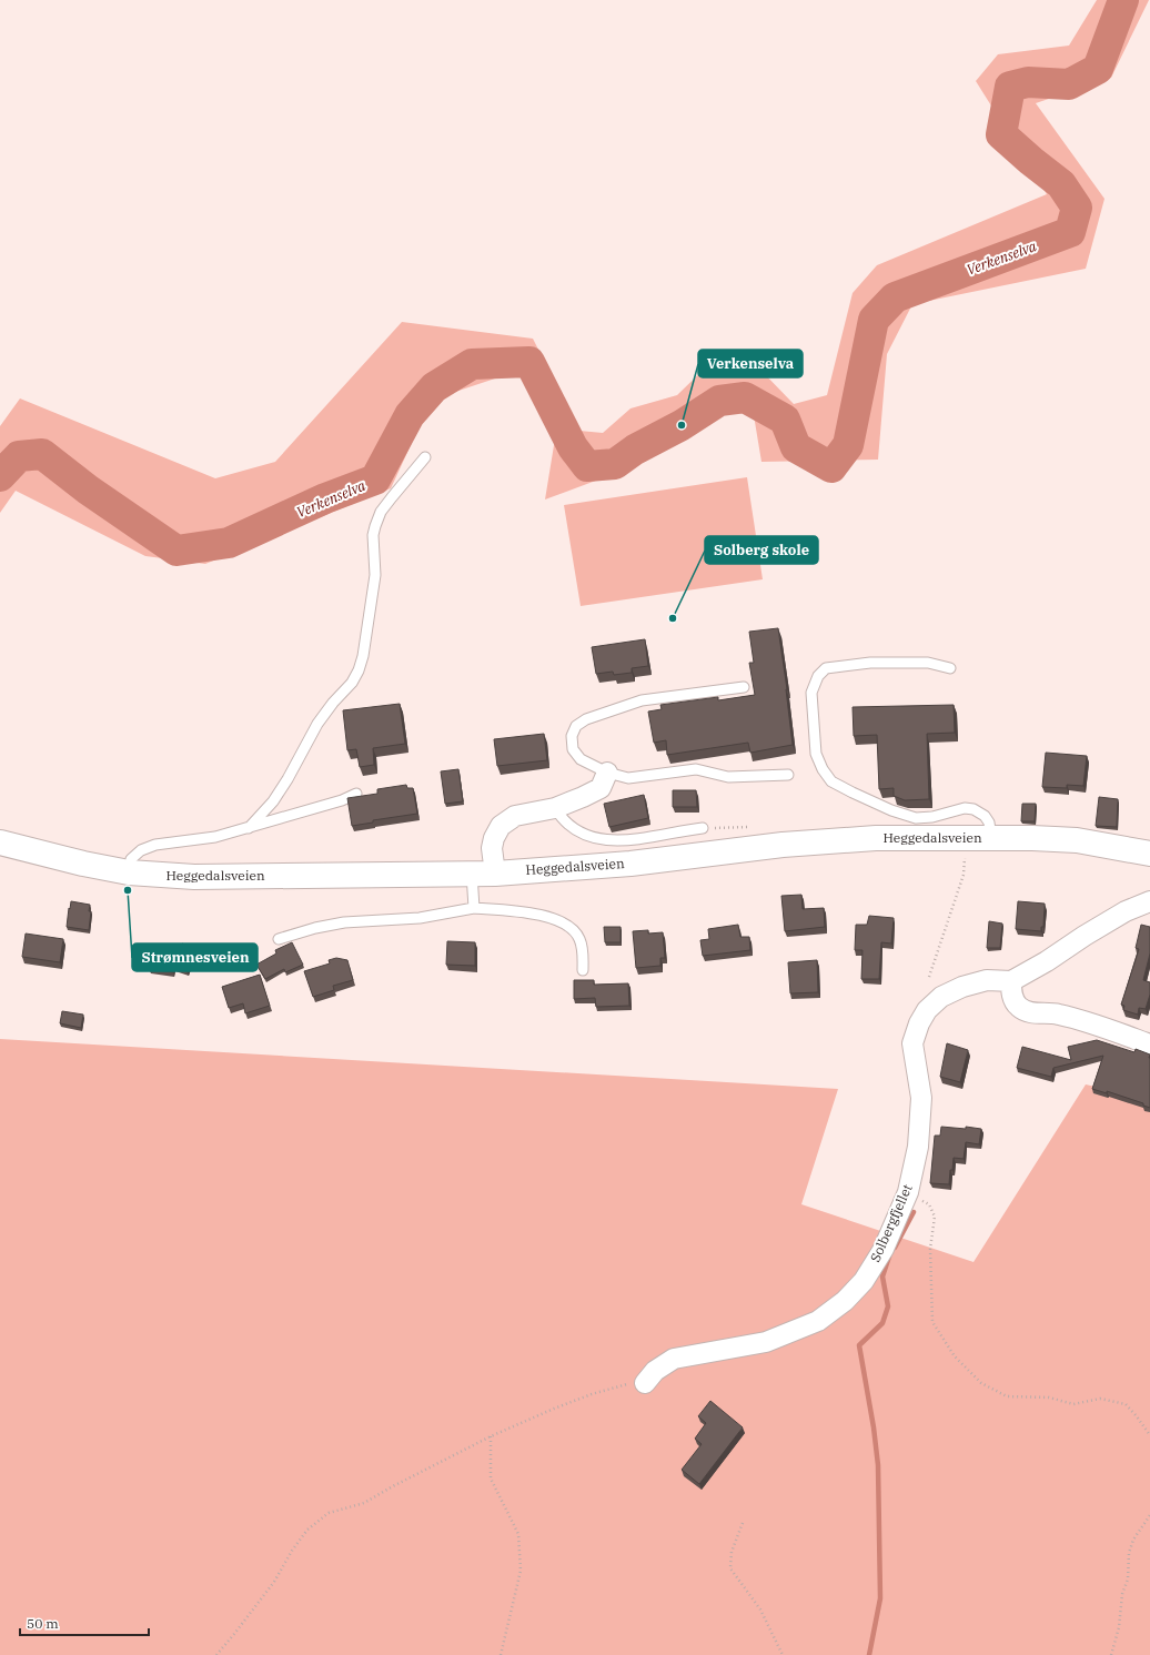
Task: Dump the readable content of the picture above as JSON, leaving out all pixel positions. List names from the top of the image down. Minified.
{"streets":{"main road":["Heggedalsveien"],"street":["Solbergfjellet"]},"water":["Verkenselva"],"places":["Verkenselva","Solberg skole","Strømnesveien"],"scale_bar":"50 m"}
